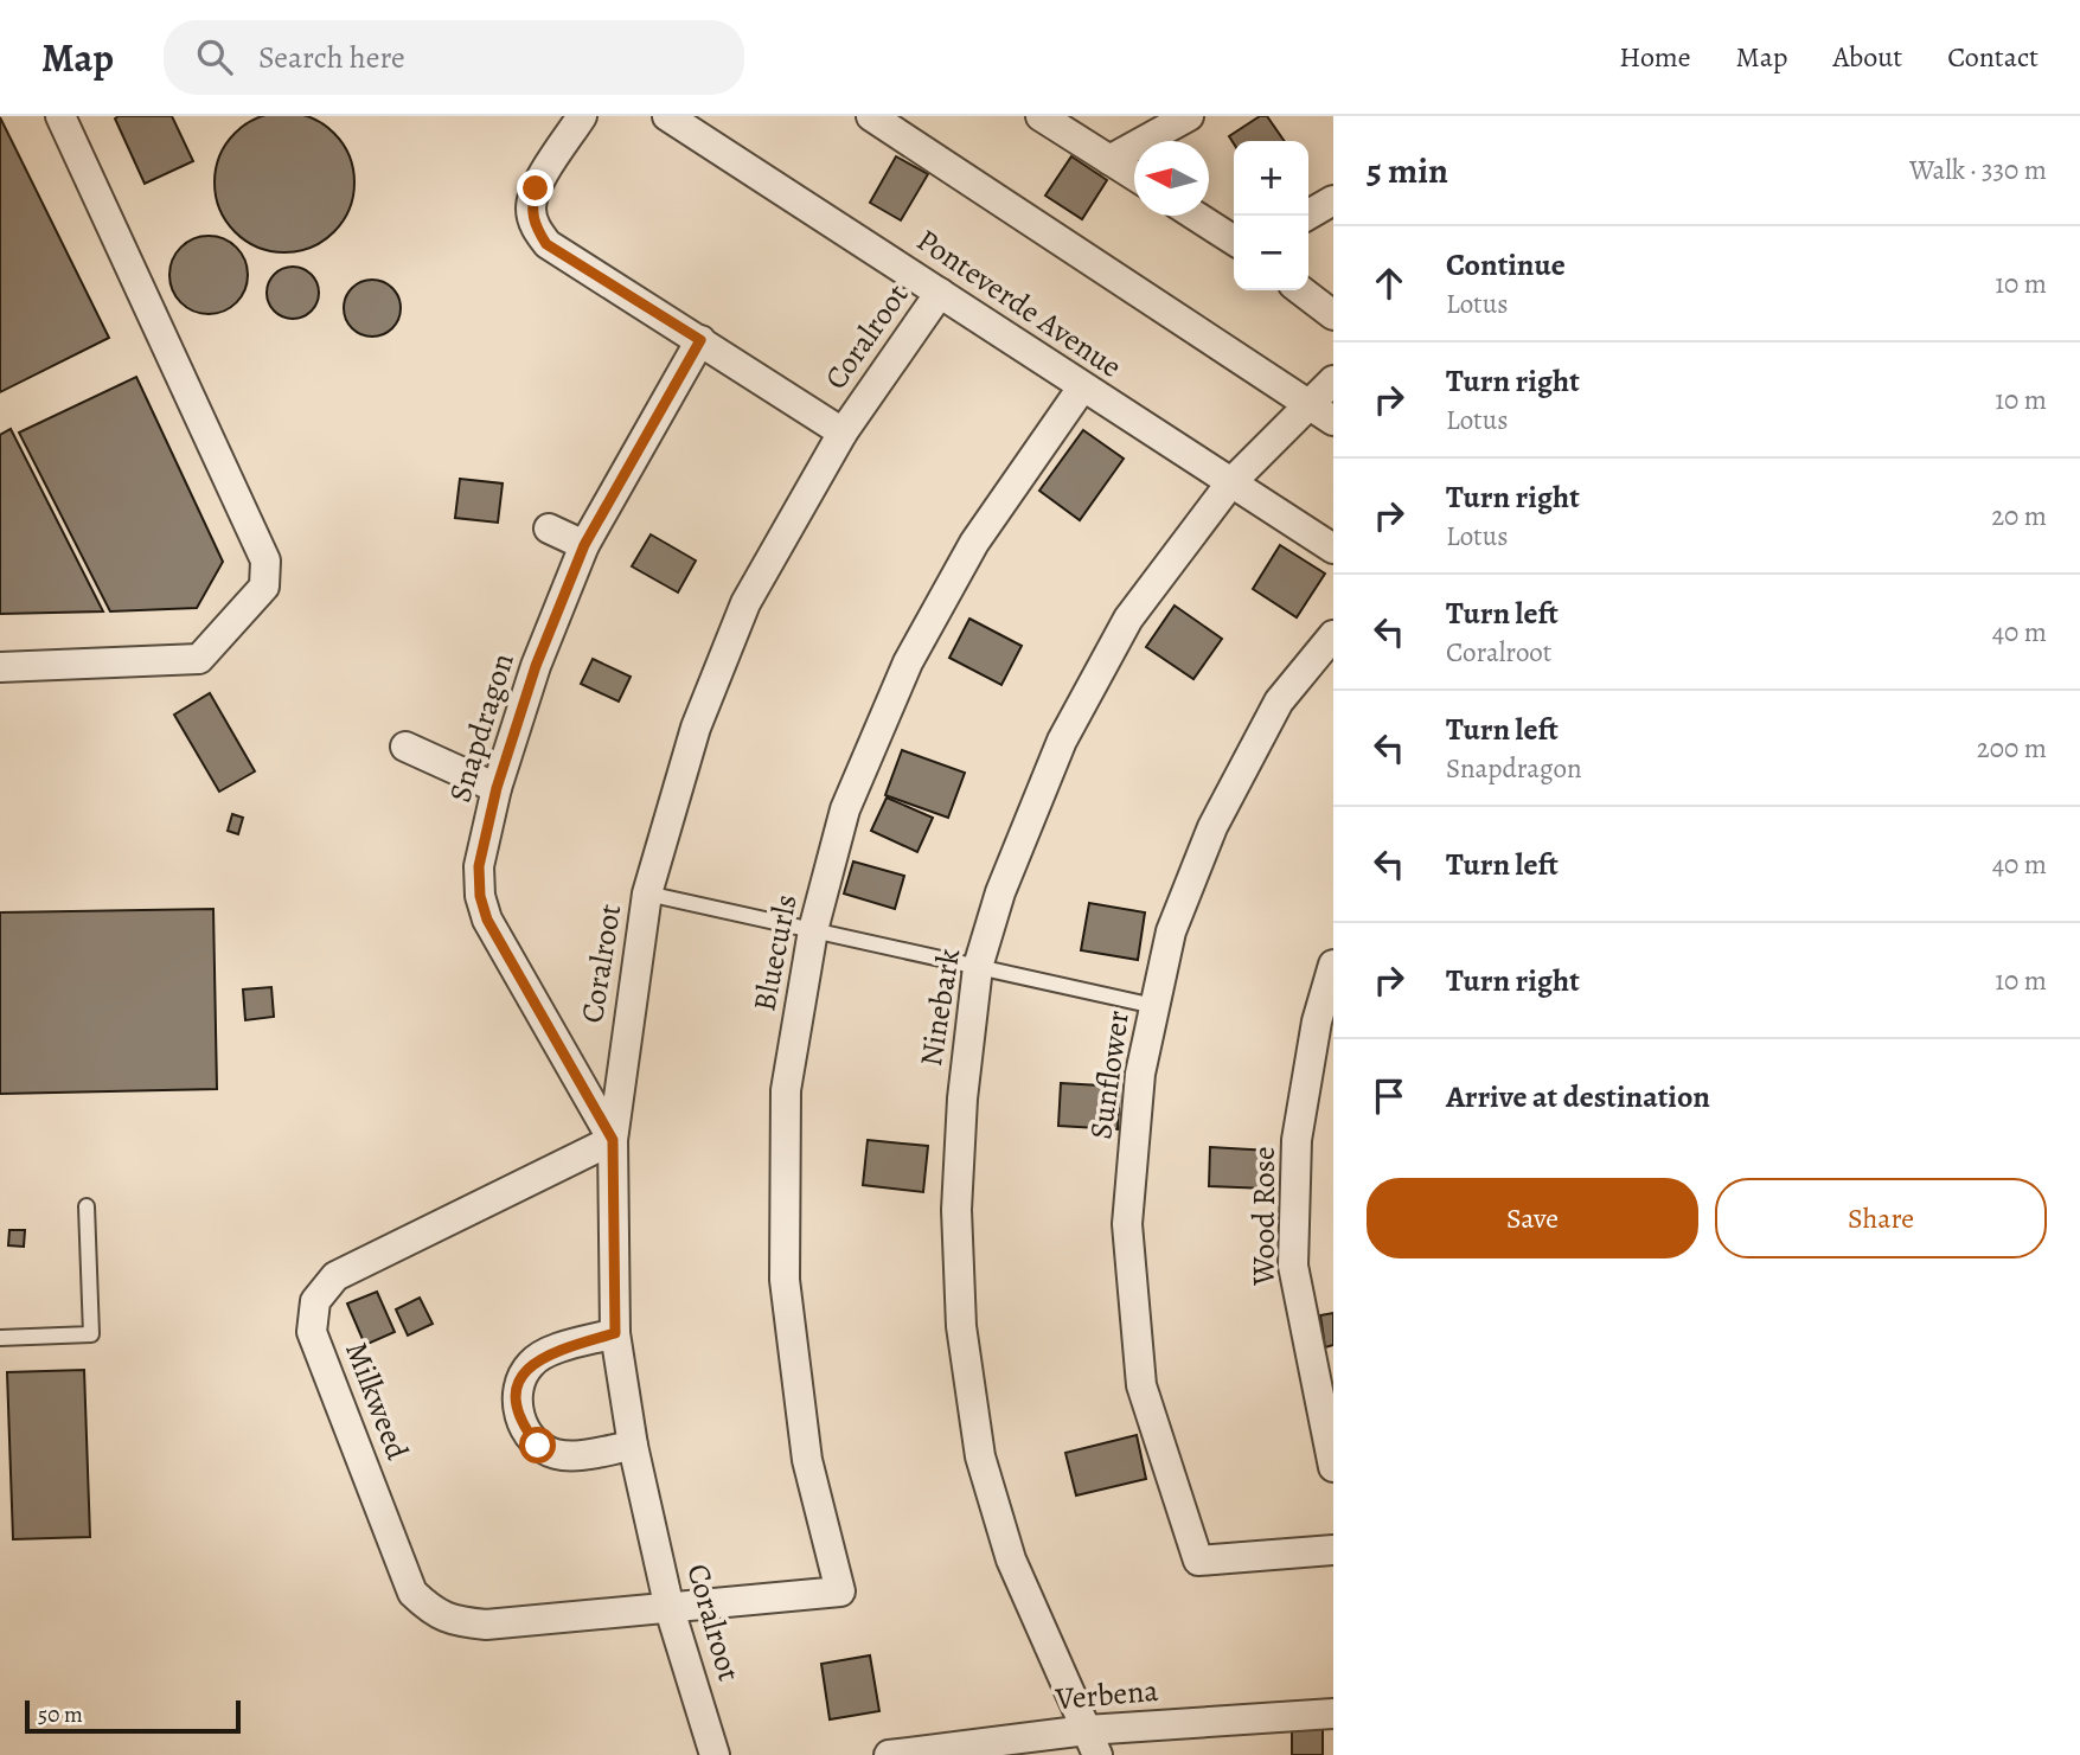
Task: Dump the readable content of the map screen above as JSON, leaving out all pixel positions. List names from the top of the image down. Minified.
{"streets":{"street":["Ponteverde Avenue","Coralroot","Snapdragon","Bluecurls","Ninebark","Sunflower","Wood Rose","Milkweed","Verbena"]},"crossings":[["Ponteverde Avenue","Coralroot"],["Ponteverde Avenue","Bluecurls"],["Ponteverde Avenue","Ninebark"],["Coralroot","Snapdragon"],["Coralroot","Milkweed"],["Snapdragon","Milkweed"],["Bluecurls","Milkweed"],["Ninebark","Verbena"]],"scale_bar":"50 m","north":"left","page":{"header":"Map","search":"Search here","nav":["Home","Map","About","Contact"],"heading":["5 min","Walk · 330 m"],"map_buttons":["+","−"],"list":[["Continue","Lotus","10 m"],["Turn right","Lotus","10 m"],["Turn right","Lotus","20 m"],["Turn left","Coralroot","40 m"],["Turn left","Snapdragon","200 m"],["Turn left","40 m"],["Turn right","10 m"],"Arrive at destination"],"buttons":["Save","Share"],"scale":"50 m"}}
